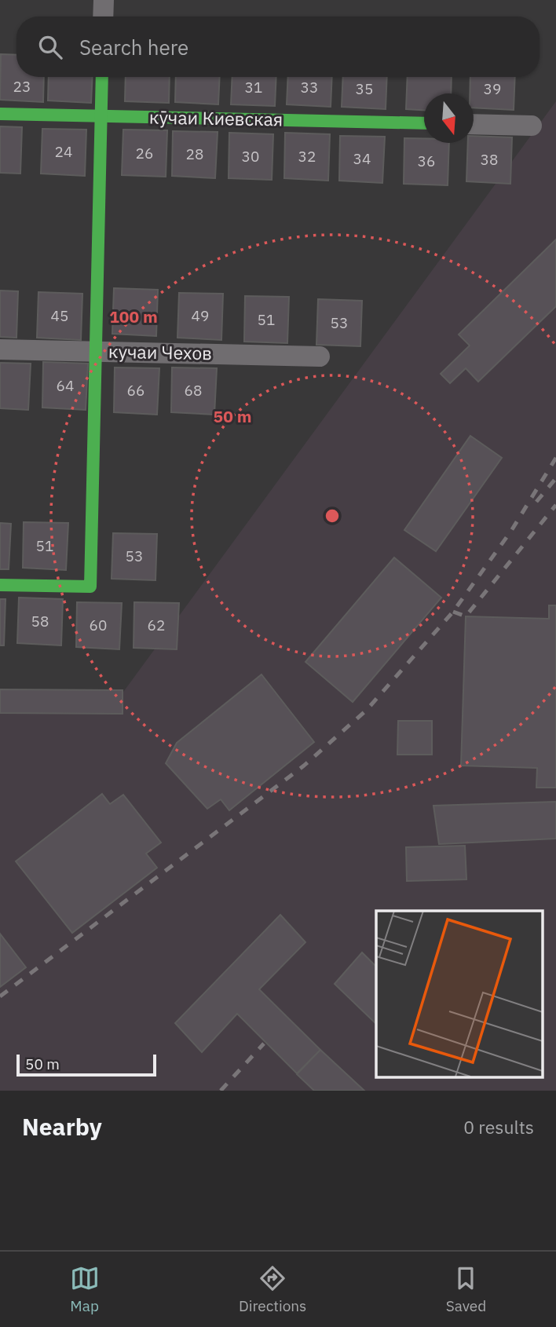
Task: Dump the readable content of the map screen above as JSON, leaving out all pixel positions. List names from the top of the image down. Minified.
{"streets":{"street":["кӯчаи Киевская","кучаи Чехов"]},"house_numbers":["23","31","33","35","39","24","26","28","30","32","34","38","36","45","49","51","53","64","66","68","51","53","58","60","62"],"scale_bar":"50 m","north":"bottom","page":{"search":"Search here","scale":"50 m","heading":["Nearby","0 results"],"nav":["Map","Directions","Saved"]},"rings":["100 m","50 m"]}
